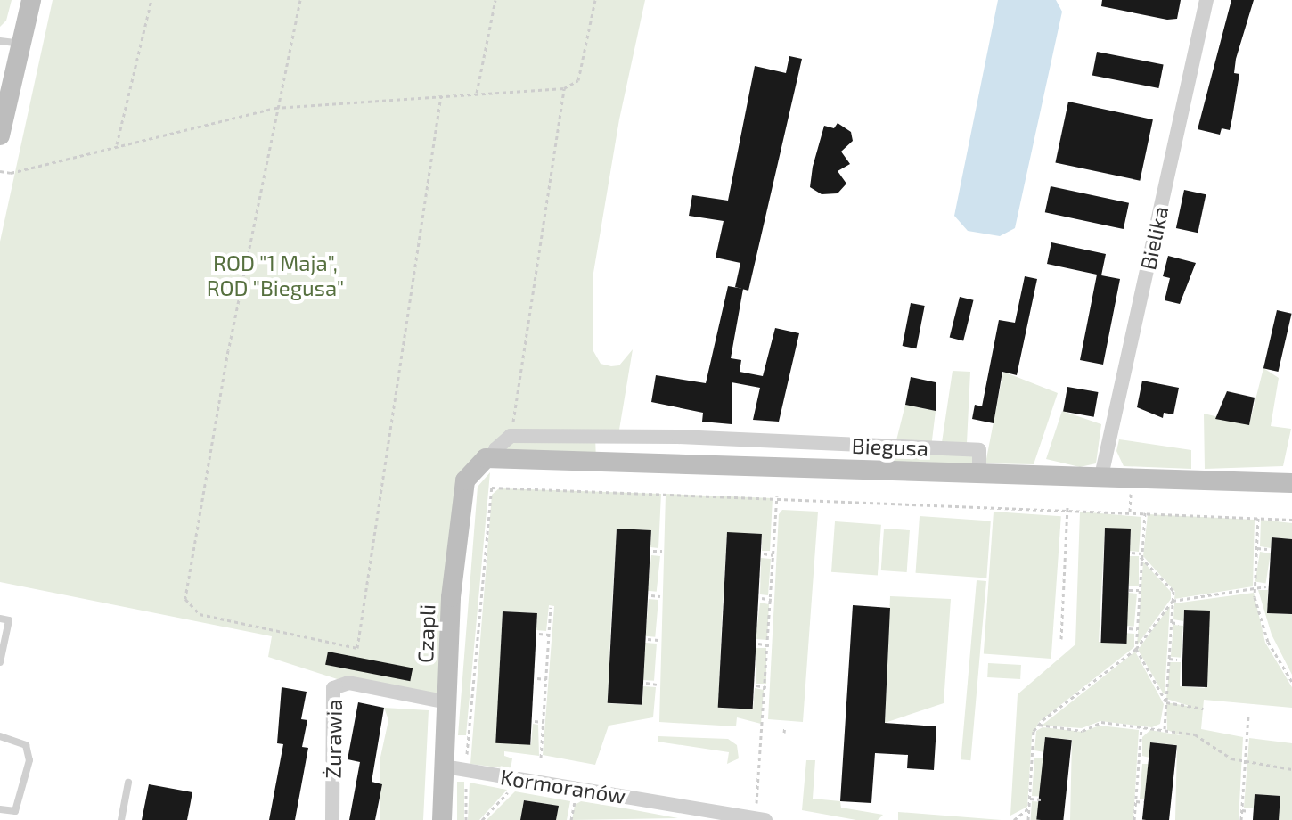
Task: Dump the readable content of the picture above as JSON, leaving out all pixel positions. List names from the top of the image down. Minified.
{"streets":{"street":["Bielika","Biegusa","Czapli","Żurawia","Kormoranów"]},"crossings":[["Bielika","Biegusa"],["Biegusa","Czapli"],["Czapli","Żurawia"],["Czapli","Kormoranów"]],"parks":["ROD \"1 Maja\", ROD \"Biegusa\""]}
